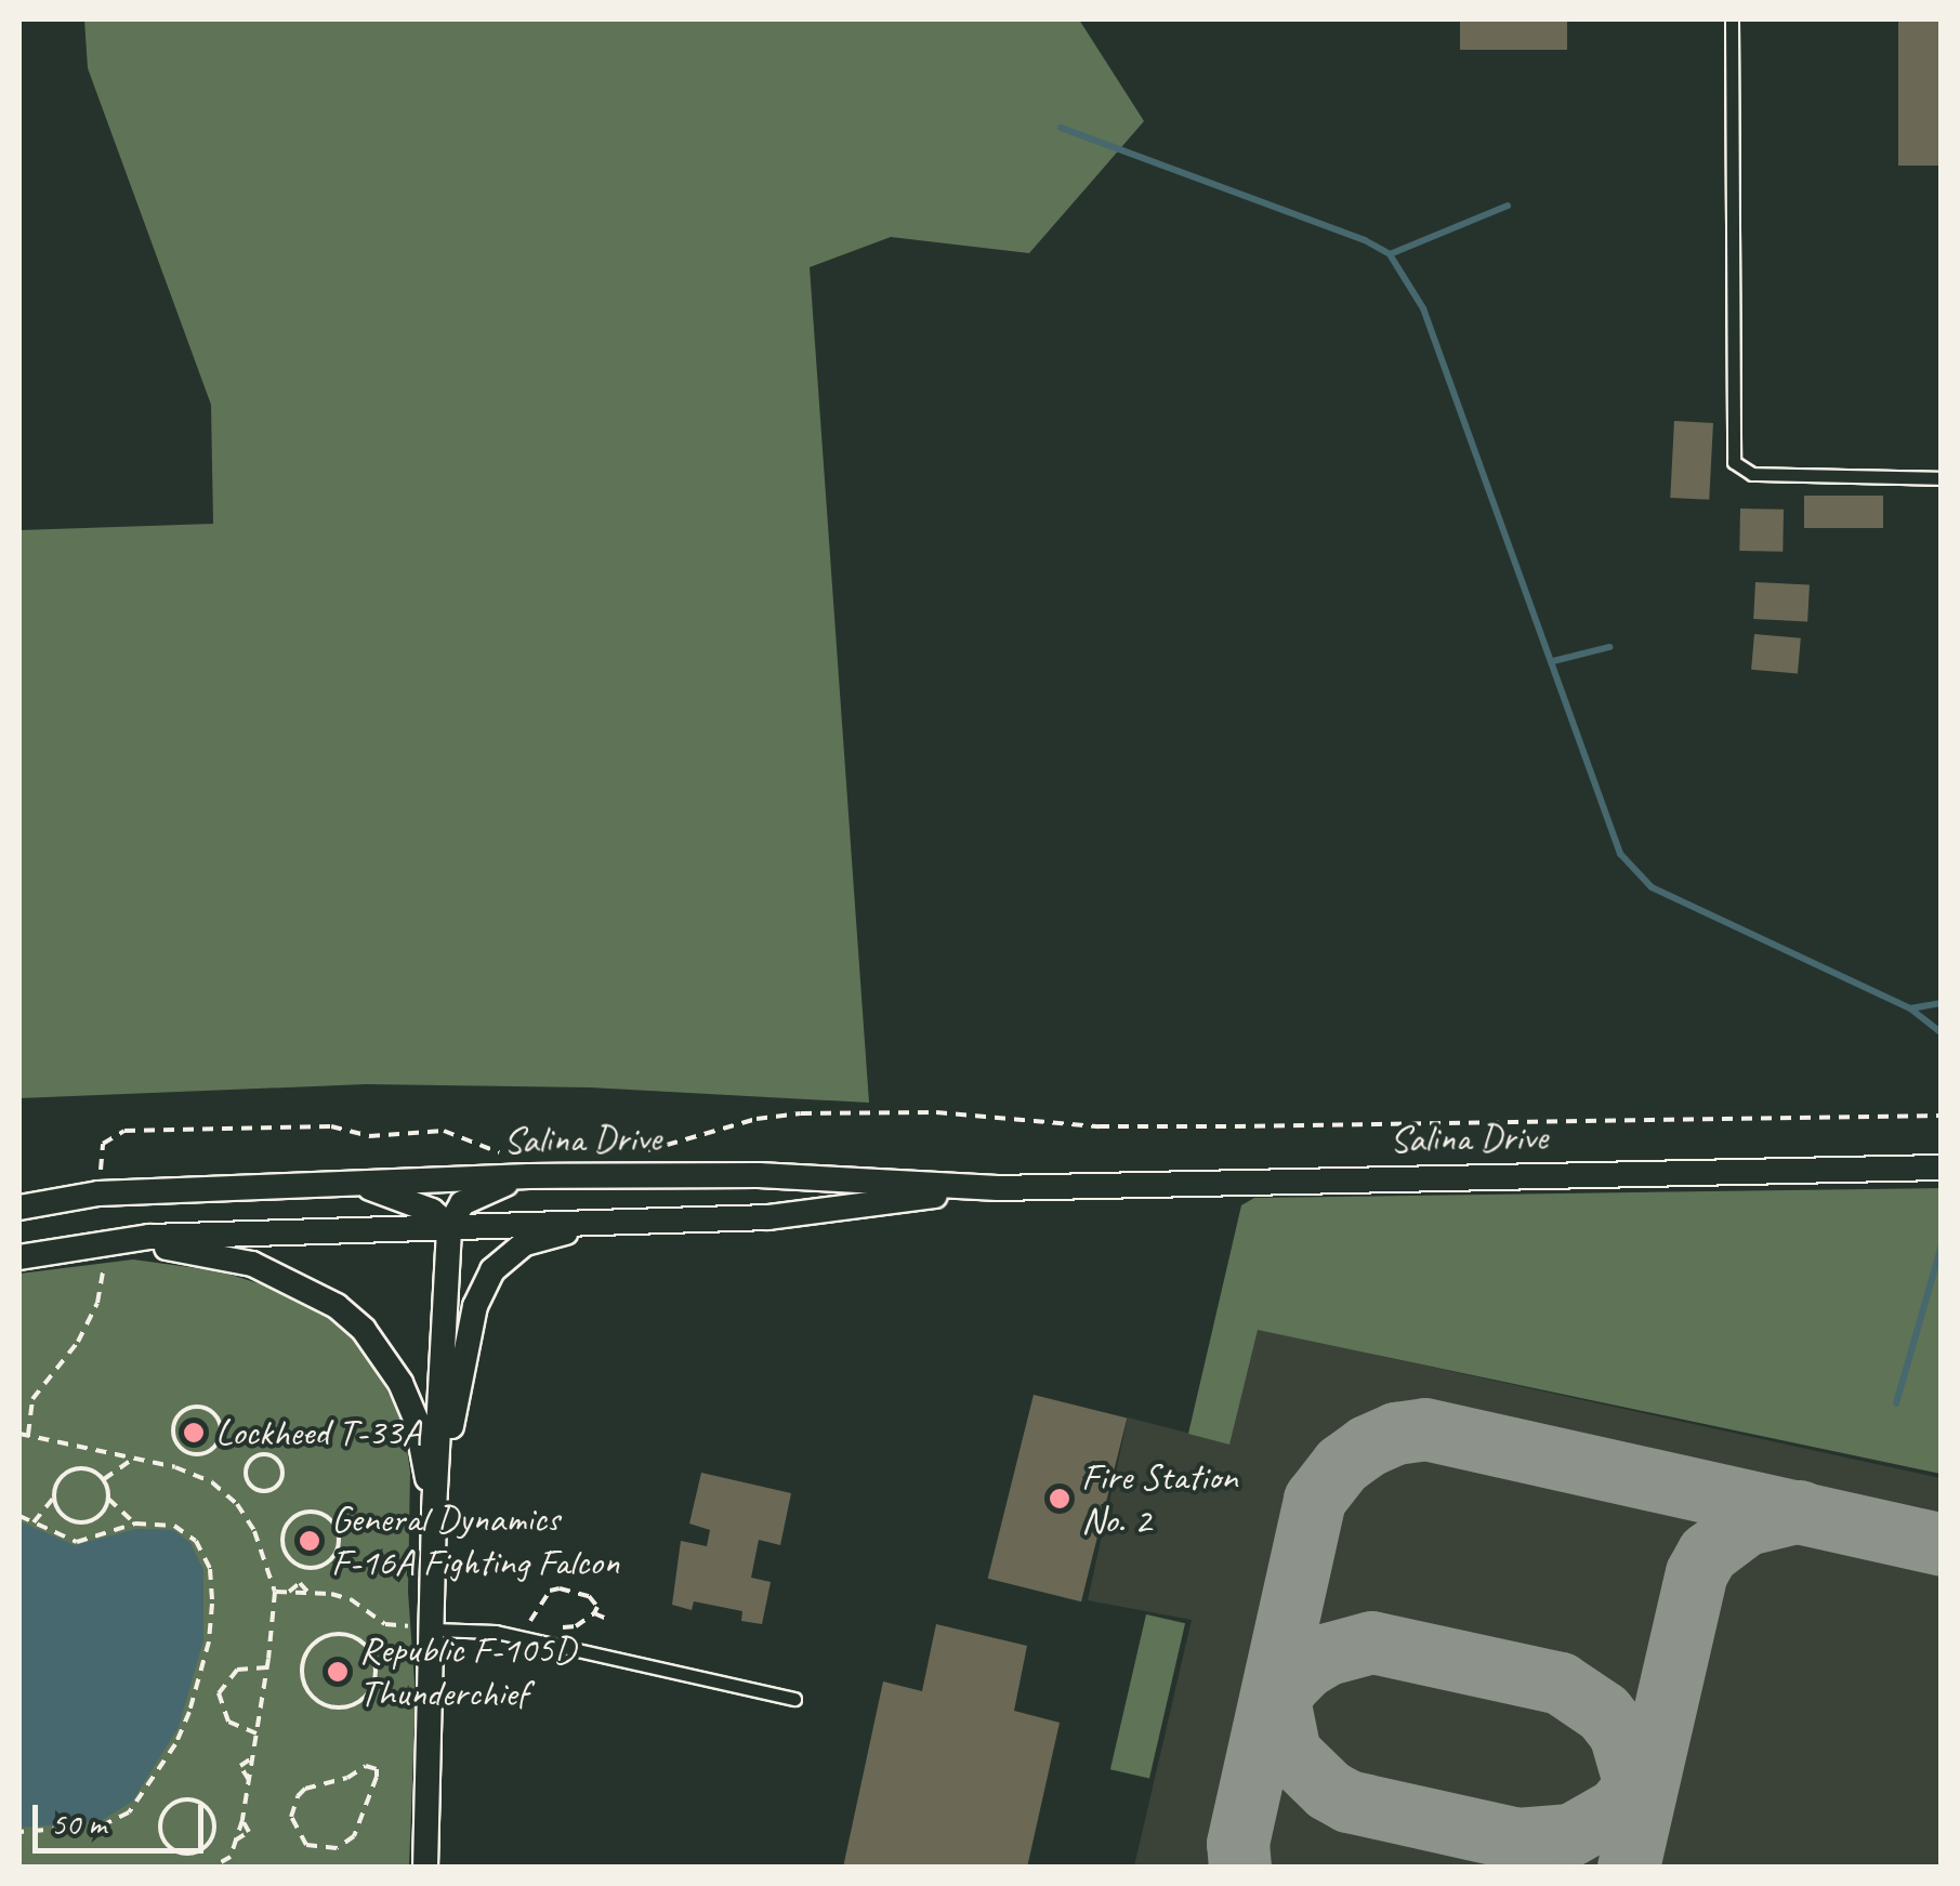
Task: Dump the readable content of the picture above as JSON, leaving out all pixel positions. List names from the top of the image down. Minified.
{"streets":{"street":["Salina Drive"]},"places":["Lockheed T-33A","Fire Station No. 2","General Dynamics F-16A Fighting Falcon","Republic F-105D Thunderchief"],"scale_bar":"50 m"}
